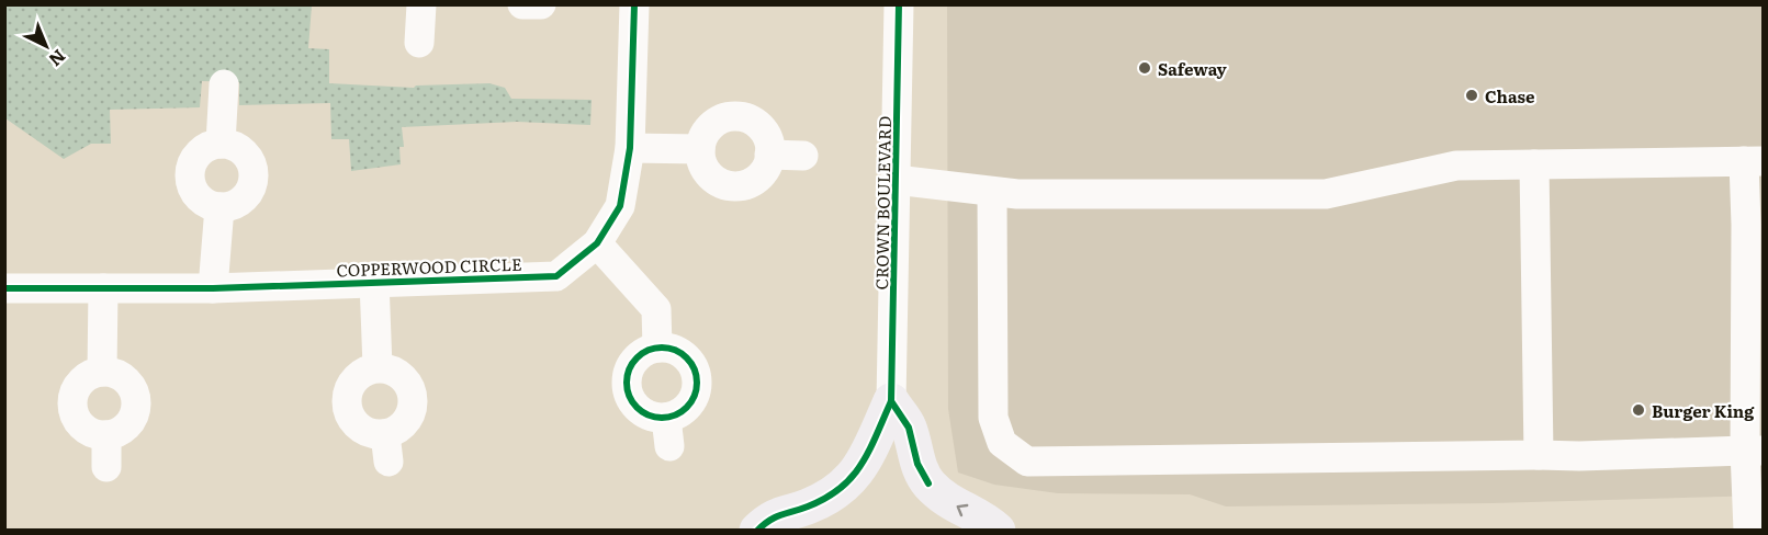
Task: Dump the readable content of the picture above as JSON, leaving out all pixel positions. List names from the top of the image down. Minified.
{"streets":{"street":["CROWN BOULEVARD","COPPERWOOD CIRCLE"]},"places":["Safeway","Chase","Burger King"],"north":"bottom right"}
